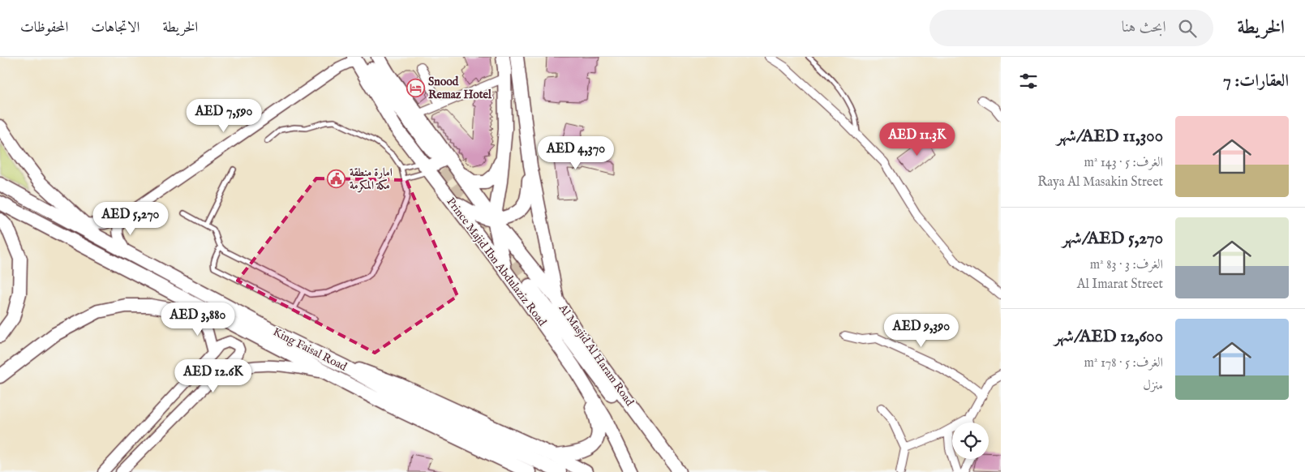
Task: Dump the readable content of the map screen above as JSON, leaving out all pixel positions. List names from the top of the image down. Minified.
{"streets":{"main road":["Prince Majid Ibn Abdulaziz Road","King Faisal Road","Al Masjid Al Haram Road"]},"places":{"hotel":["Snood Remaz Hotel"],"public building":["امارة منطقة مكة المكرمة"]},"page":{"header":"الخريطة","search":"ابحث هنا","nav":["الخريطة","الاتجاهات","المحفوظات"],"heading":"العقارات: 7","price":["AED 7,590","AED 11.3K","AED 4,370","AED 5,270","AED 3,880","AED 9,390","AED 12.6K"],"list":[{"name":"AED 11,300/شهر","note":"الغرف: 5 · 143 m² · Raya Al Masakin Street"},{"name":"AED 5,270/شهر","note":"الغرف: 3 · 83 m² · Al Imarat Street"},{"name":"AED 12,600/شهر","note":"الغرف: 5 · 178 m² · منزل"}]}}
